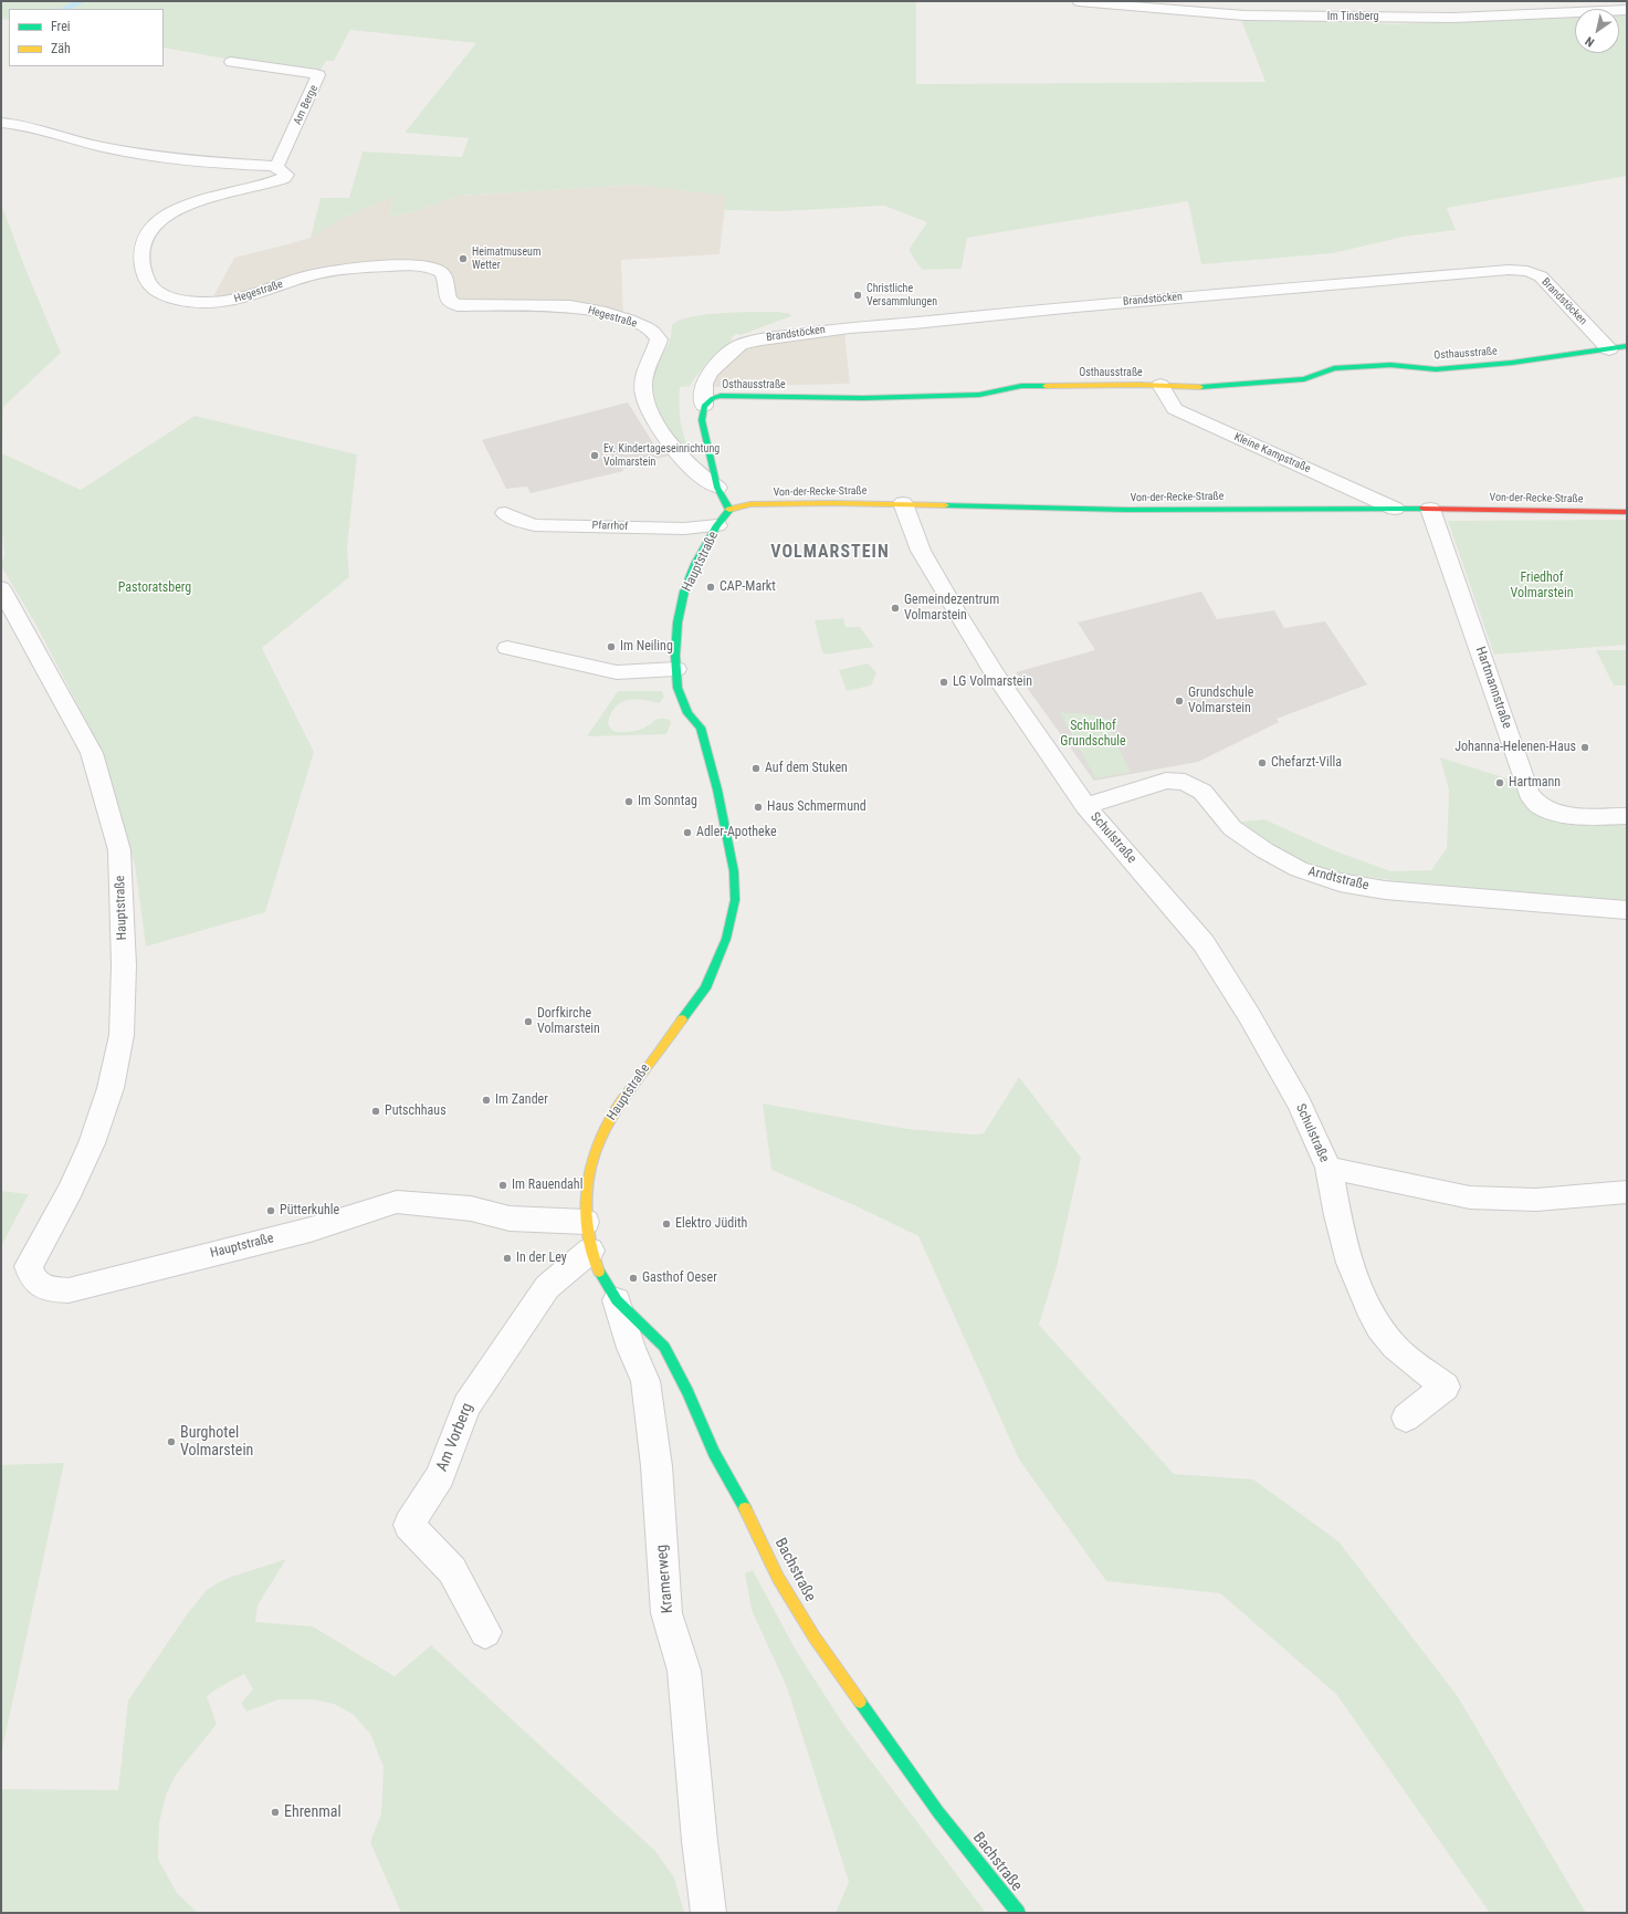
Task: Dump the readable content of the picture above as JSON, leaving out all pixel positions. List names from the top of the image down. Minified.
{"streets":{"street":["Im Tinsberg","Am Berge","Hegestraße","Brandstöcken","Osthausstraße","Kleine Kampstraße","Von-der-Recke-Straße","Pfarrhof","Hauptstraße","Hartmannstraße","Schulstraße","Arndtstraße","Am Vorberg","Bachstraße","Kramerweg"]},"crossings":[["Am Berge","Hegestraße"],["Brandstöcken","Osthausstraße"],["Osthausstraße","Kleine Kampstraße"],["Kleine Kampstraße","Von-der-Recke-Straße"],["Von-der-Recke-Straße","Hauptstraße"],["Von-der-Recke-Straße","Hartmannstraße"],["Von-der-Recke-Straße","Schulstraße"],["Pfarrhof","Hauptstraße"],["Hauptstraße","Bachstraße"],["Schulstraße","Arndtstraße"],["Am Vorberg","Bachstraße"],["Bachstraße","Kramerweg"]],"districts":["VOLMARSTEIN"],"parks":["Friedhof Volmarstein","Pastoratsberg","Schulhof Grundschule"],"places":["Heimatmuseum Wetter","Christliche Versammlungen","Ev. Kindertageseinrichtung Volmarstein","CAP-Markt","Gemeindezentrum Volmarstein","Im Neiling","LG Volmarstein","Grundschule Volmarstein","Johanna-Helenen-Haus","Chefarzt-Villa","Auf dem Stuken","Hartmann","Im Sonntag","Haus Schmermund","Adler-Apotheke","Dorfkirche Volmarstein","Im Zander","Putschhaus","Im Rauendahl","Pütterkuhle","Elektro Jüdith","In der Ley","Gasthof Oeser","Burghotel Volmarstein","Ehrenmal"],"legend":["Frei","Zäh"],"north":"bottom left"}
